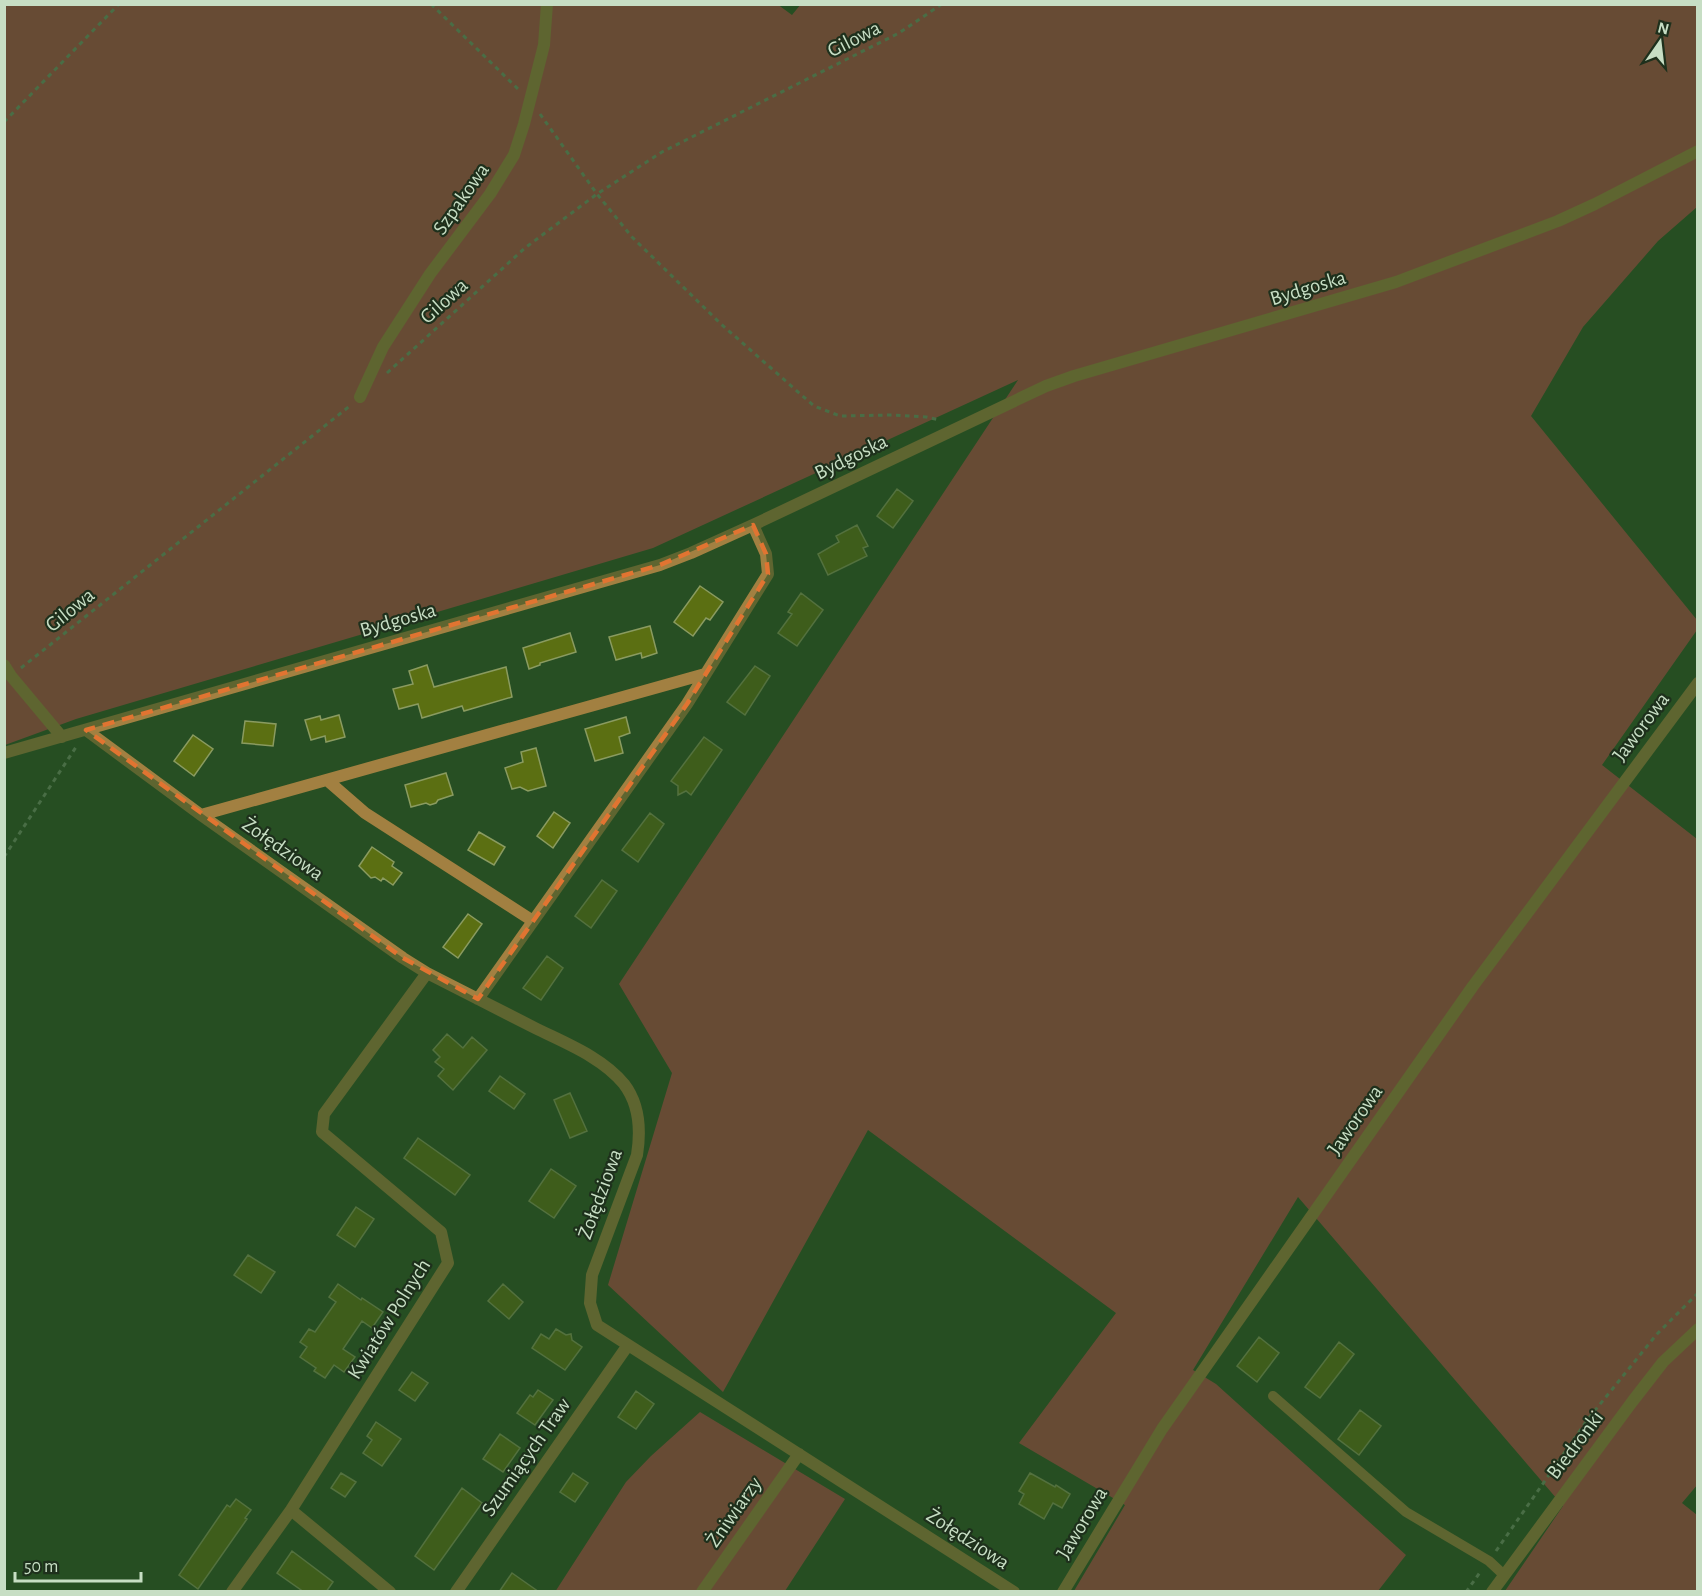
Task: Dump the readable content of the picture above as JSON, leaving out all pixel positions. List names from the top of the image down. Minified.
{"streets":{"street":["Szpakowa","Bydgoska","Jaworowa","Żołędziowa","Kwiatów Polnych","Biedronki","Szumiących Traw","Żniwiarzy"],"path":["Gilowa"]},"crossings":[["Gilowa","Szpakowa"],["Bydgoska","Żołędziowa"],["Żołędziowa","Kwiatów Polnych"],["Żołędziowa","Szumiących Traw"],["Żołędziowa","Żniwiarzy"]],"scale_bar":"50 m","north":"top"}
